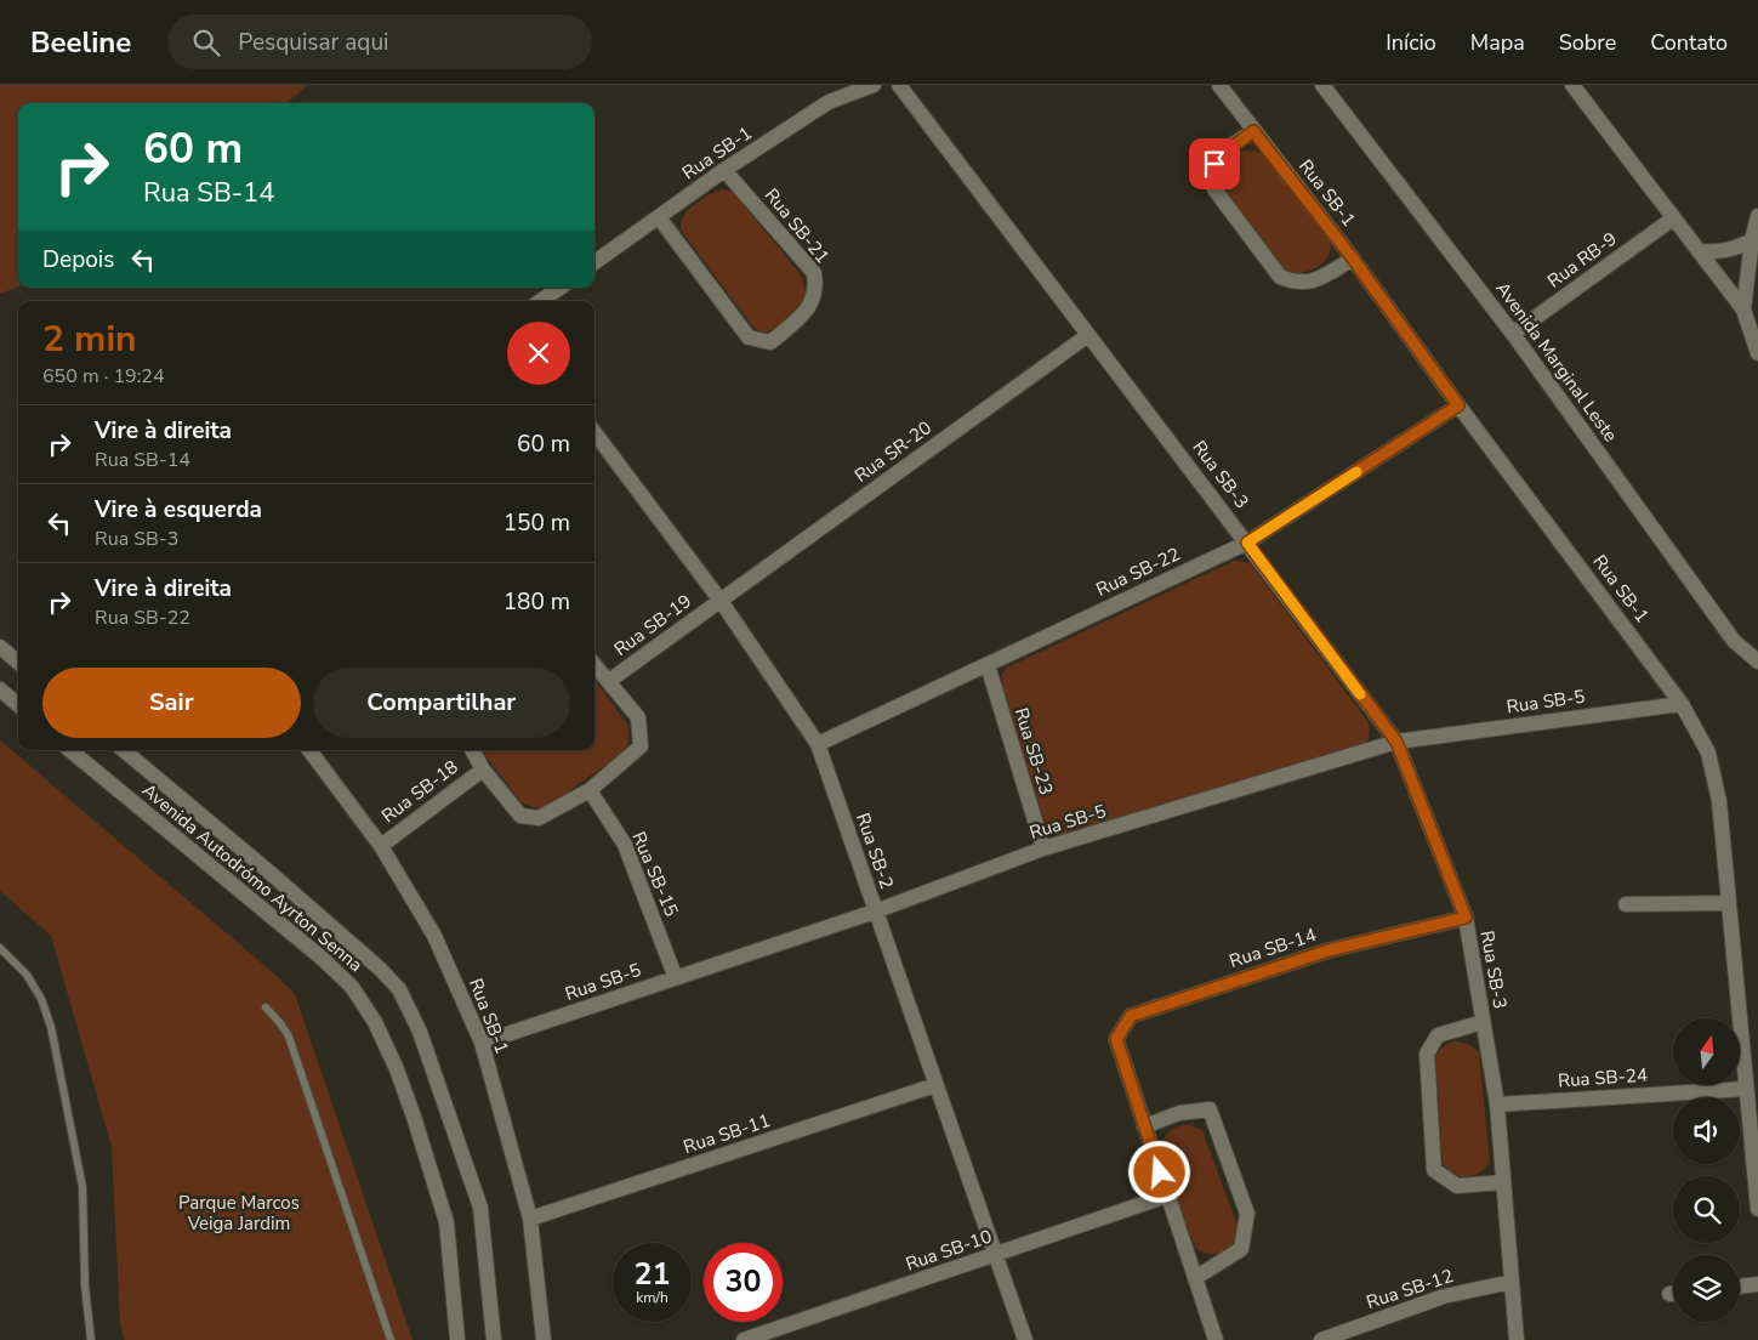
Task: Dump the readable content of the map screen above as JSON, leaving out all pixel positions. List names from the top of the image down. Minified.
{"streets":{"street":["Rua SB-1","Rua SB-21","Rua RB-9","Avenida Marginal Leste","Rua SR-20","Rua SB-3","Rua SB-22","Rua SB-19","Rua SB-5","Rua SB-23","Rua SB-18","Rua SB-2","Rua SB-15","Avenida Autodrómo Ayrton Senna","Rua SB-14","Rua SB-24","Rua SB-11","Rua SB-10","Rua SB-12"]},"crossings":[["Rua SB-1","Rua SB-21"],["Rua SB-1","Rua SB-22"],["Rua SB-1","Rua SB-5"],["Rua SB-1","Rua SB-18"],["Rua SB-1","Rua SB-24"],["Rua SB-1","Rua SB-11"],["Rua RB-9","Avenida Marginal Leste"],["Rua SR-20","Rua SB-3"],["Rua SR-20","Rua SB-19"],["Rua SR-20","Rua SB-2"],["Rua SB-3","Rua SB-22"],["Rua SB-3","Rua SB-5"],["Rua SB-3","Rua SB-14"],["Rua SB-3","Rua SB-24"],["Rua SB-3","Rua SB-12"],["Rua SB-22","Rua SB-23"],["Rua SB-22","Rua SB-2"],["Rua SB-19","Rua SB-18"],["Rua SB-19","Rua SB-2"],["Rua SB-19","Rua SB-15"],["Rua SB-5","Rua SB-23"],["Rua SB-5","Rua SB-2"],["Rua SB-5","Rua SB-15"],["Rua SB-18","Rua SB-15"],["Rua SB-2","Rua SB-11"],["Rua SB-2","Rua SB-10"]],"parks":["Parque Marcos Veiga Jardim"],"north":"top","page":{"header":"Beeline","search":"Pesquisar aqui","nav":["Início","Mapa","Sobre","Contato"],"turn":["60 m","Rua SB-14"],"then":"Depois","heading":["2 min","650 m · 19:24"],"list":[{"name":"Vire à direita","note":"Rua SB-14","value":"60 m"},{"name":"Vire à esquerda","note":"Rua SB-3","value":"150 m"},{"name":"Vire à direita","note":"Rua SB-22","value":"180 m"}],"buttons":["Sair","Compartilhar"],"speed":"21 km/h","limit":"30"}}
